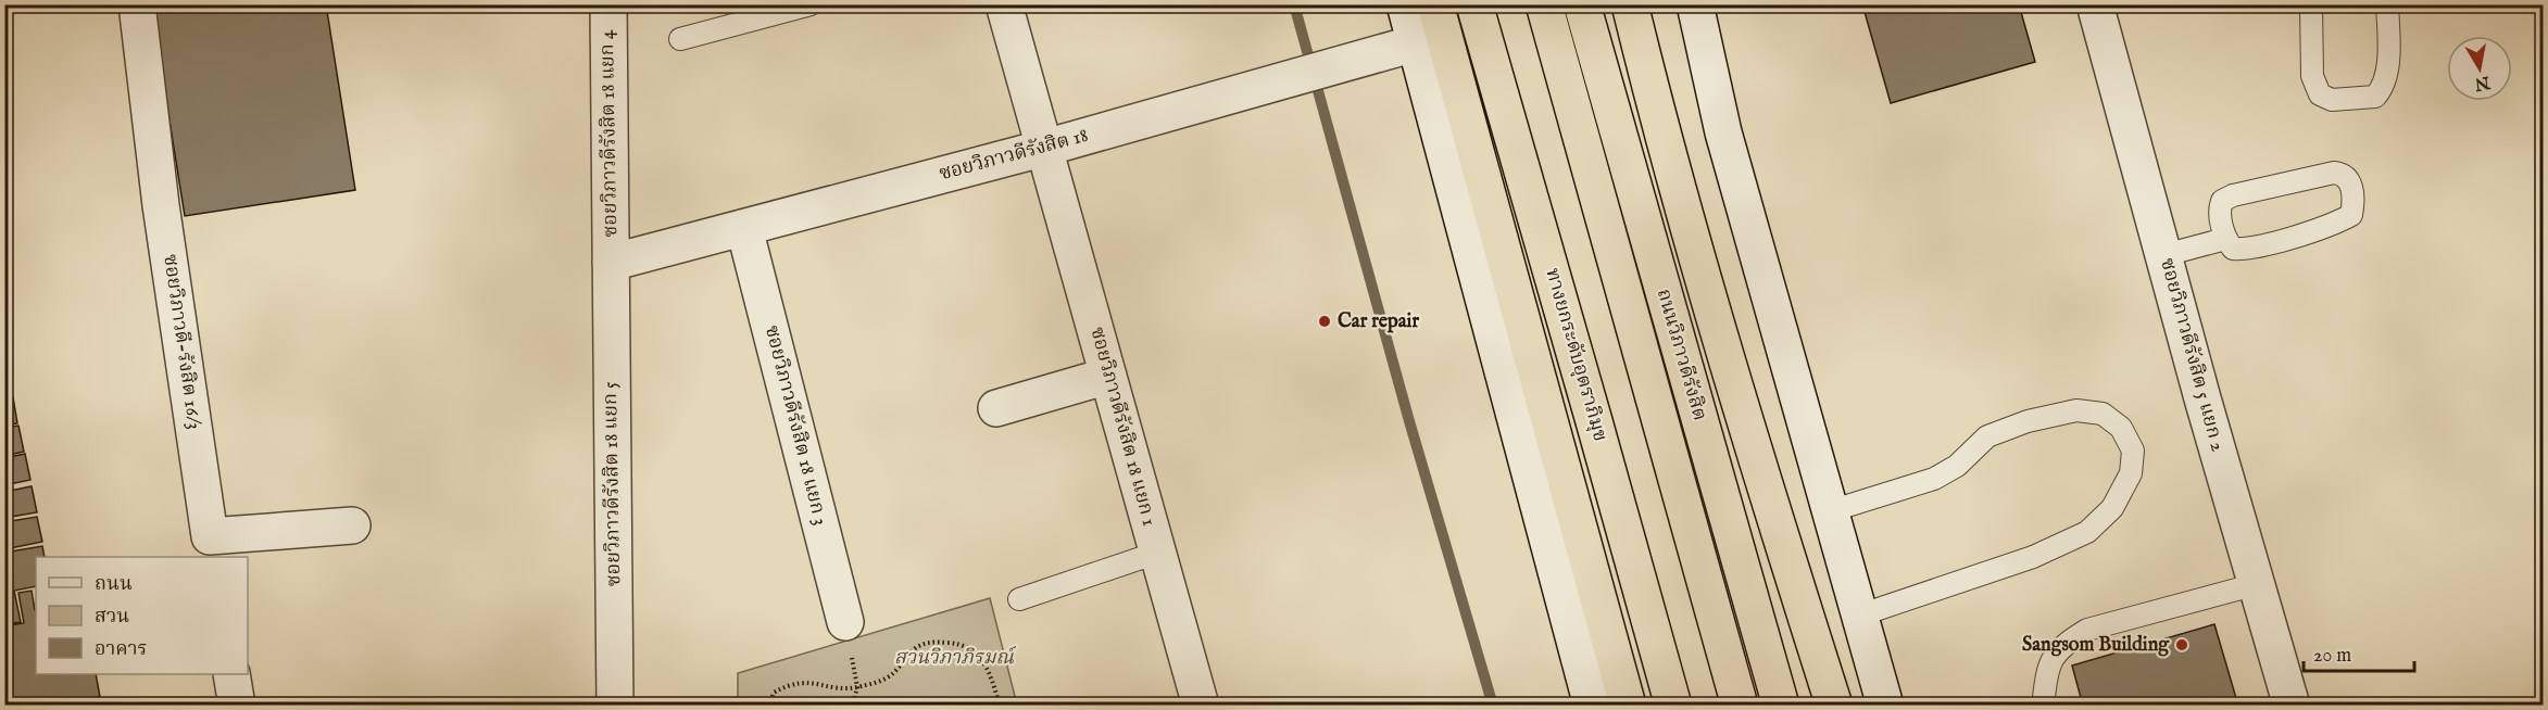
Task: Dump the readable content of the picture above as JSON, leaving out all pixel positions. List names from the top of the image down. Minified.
{"streets":{"highway":["ทางยกระดับอุตราภิมุข","ถนนวิภาวดีรังสิต"],"street":["ซอยวิภาวดีรังสิต 18 แยก 4","ซอยวิภาวดีรังสิต 18","ซอยวิภาวดี-รังสิต 16/3","ซอยวิภาวดีรังสิต 5 แยก 2","ซอยวิภาวดีรังสิต 18 แยก 3","ซอยวิภาวดีรังสิต 18 แยก 1","ซอยวิภาวดีรังสิต 18 แยก 5"]},"crossings":[["ซอยวิภาวดีรังสิต 18 แยก 4","ซอยวิภาวดีรังสิต 18"],["ซอยวิภาวดีรังสิต 18 แยก 4","ซอยวิภาวดีรังสิต 18 แยก 5"],["ซอยวิภาวดีรังสิต 18","ซอยวิภาวดีรังสิต 18 แยก 3"],["ซอยวิภาวดีรังสิต 18","ซอยวิภาวดีรังสิต 18 แยก 1"],["ซอยวิภาวดีรังสิต 18","ซอยวิภาวดีรังสิต 18 แยก 5"]],"parks":["สวนวิภาภิรมณ์"],"places":["Car repair","Sangsom Building"],"legend":["ถนน","สวน","อาคาร"],"scale_bar":"20 m","north":"bottom"}
